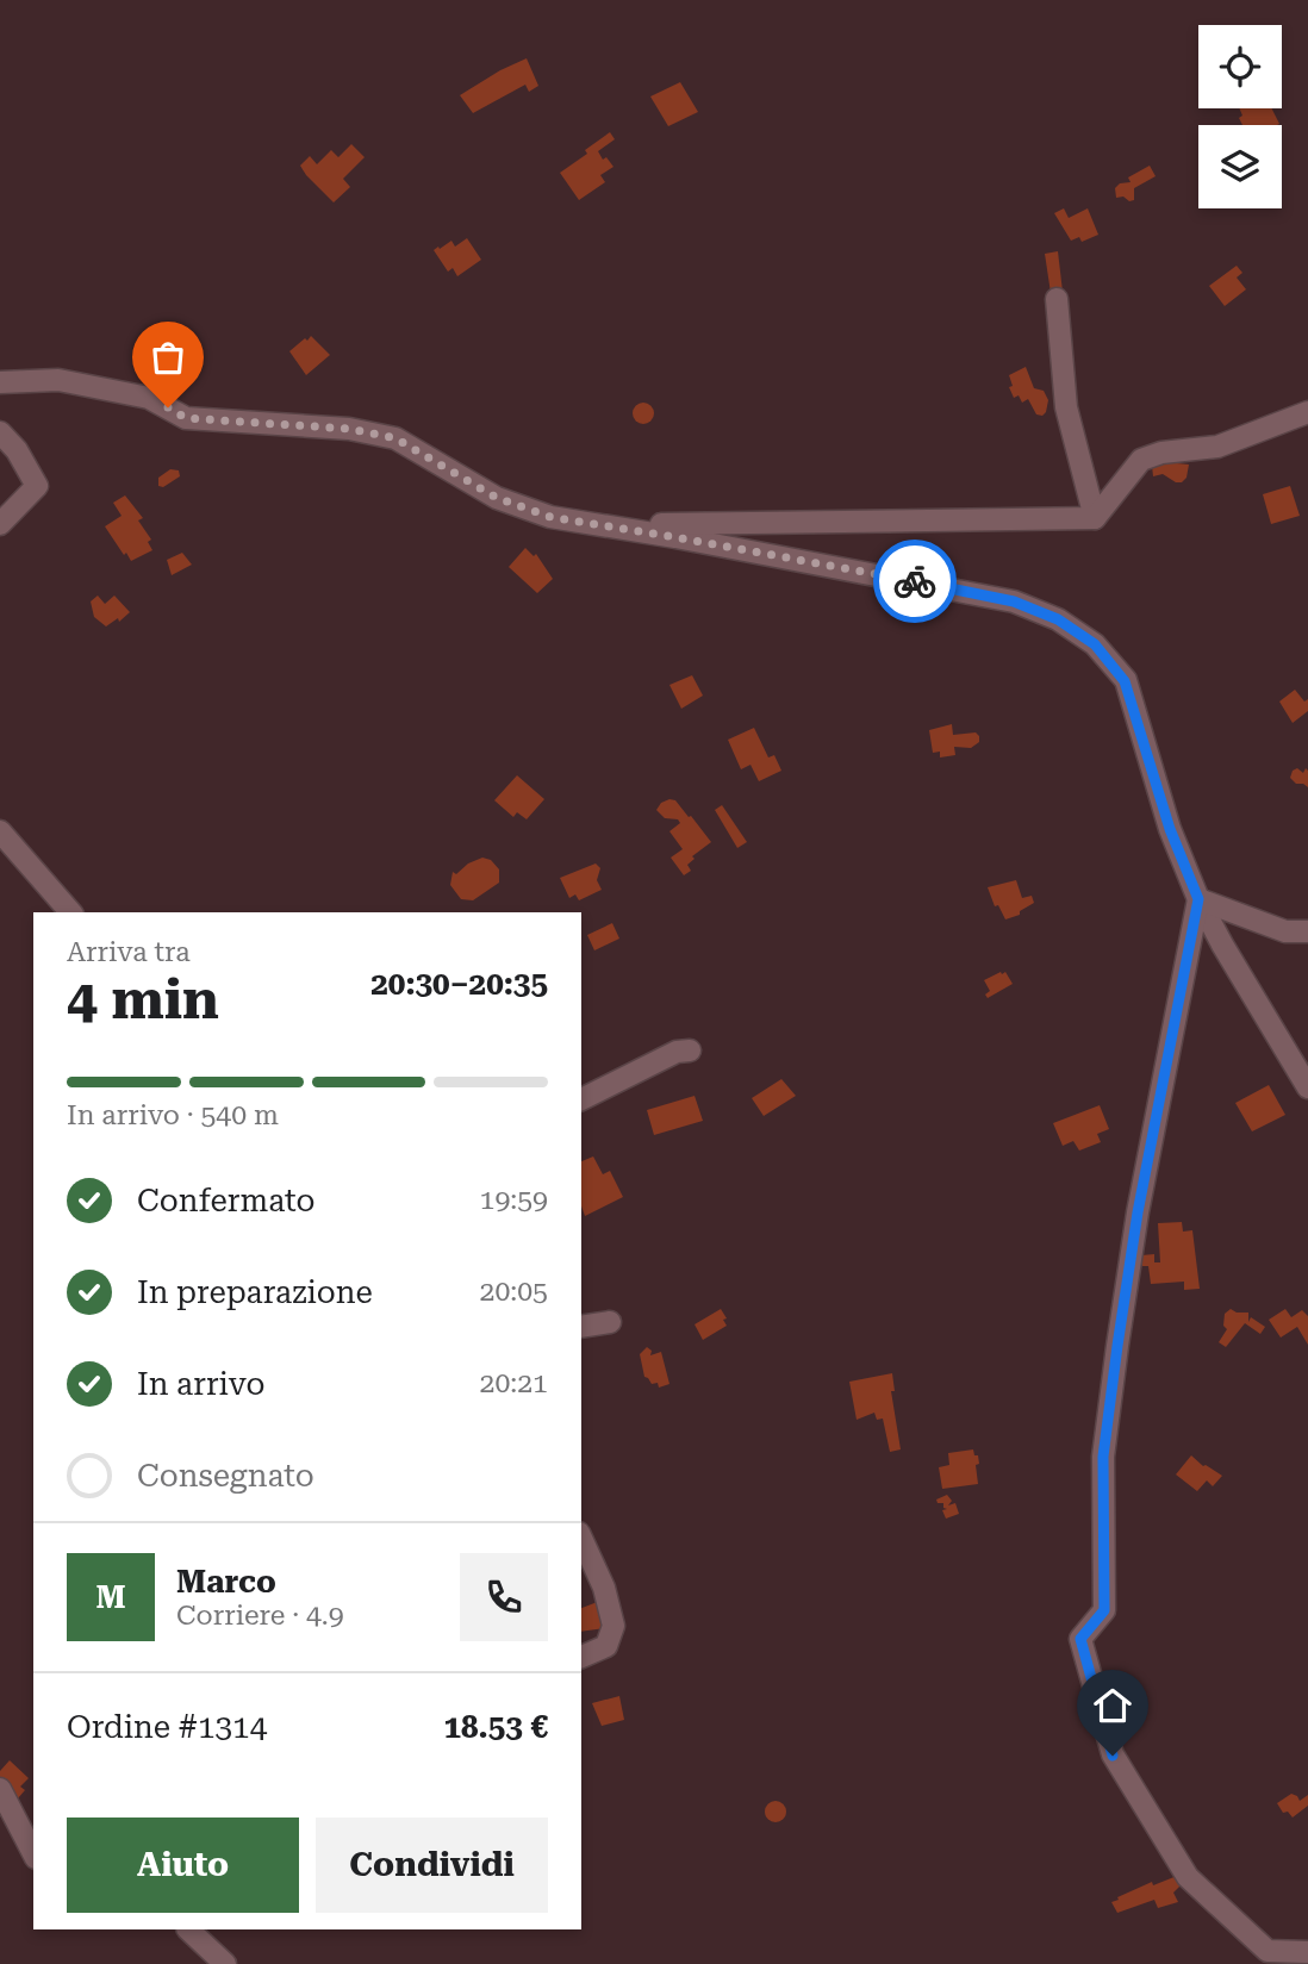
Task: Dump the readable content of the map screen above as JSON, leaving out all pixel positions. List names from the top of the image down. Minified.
{"page":{"heading":["4 min","Arriva tra","20:30–20:35"],"panel":["Marco","Corriere · 4.9","Ordine #1314","18.53 €"],"bar":"In arrivo · 540 m","list":[["Confermato","19:59"],["In preparazione","20:05"],["In arrivo","20:21"],"Consegnato"],"round":"M","buttons":["Aiuto","Condividi"]}}
